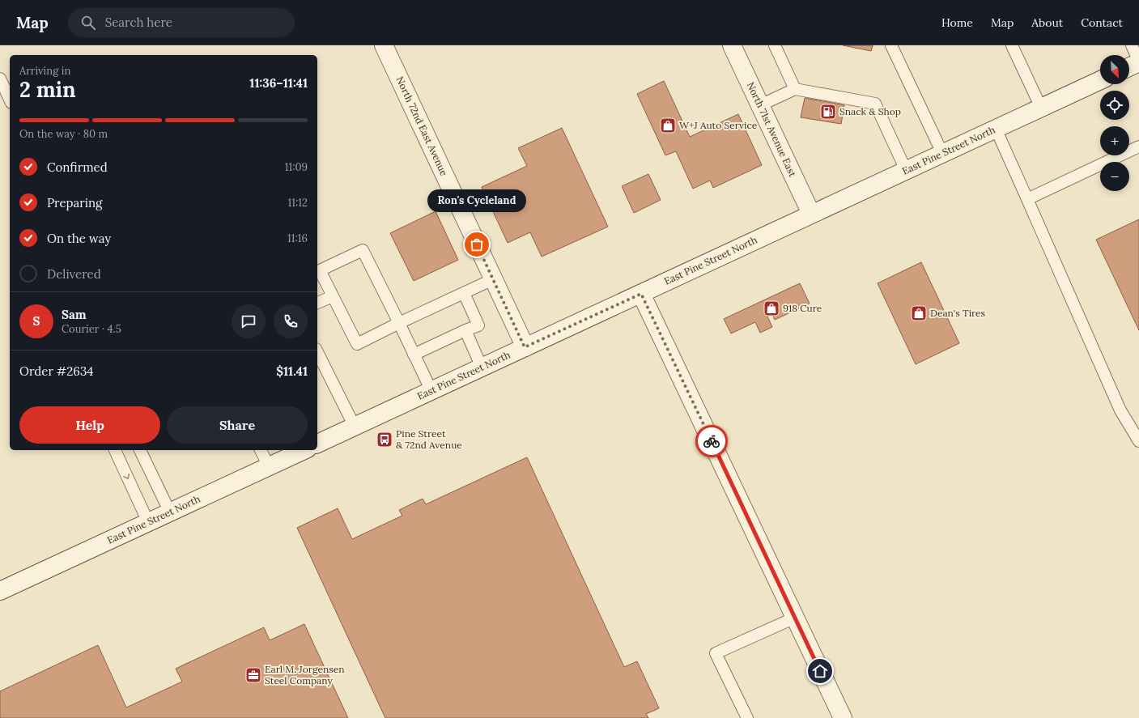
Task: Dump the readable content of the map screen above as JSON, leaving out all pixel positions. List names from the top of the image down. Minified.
{"streets":{"street":["North 72nd East Avenue","North 71st Avenue East","East Pine Street North"]},"crossings":[["North 72nd East Avenue","East Pine Street North"],["North 71st Avenue East","East Pine Street North"]],"places":{"fuel station":["Snack & Shop"],"shop":["W+J Auto Service","918 Cure","Dean's Tires"],"other":["Ron's Cycleland"],"bus stop":["Pine Street & 72nd Avenue"],"office":["Earl M. Jorgensen Steel Company"]},"north":"bottom right","page":{"header":"Map","search":"Search here","nav":["Home","Map","About","Contact"],"map_buttons":["+","−"],"heading":["2 min","Arriving in","11:36–11:41"],"panel":["Sam","Courier · 4.5","Order #2634","$11.41"],"bar":"On the way · 80 m","list":[["Confirmed","11:09"],["Preparing","11:12"],["On the way","11:16"],"Delivered"],"bubble":"Ron's Cycleland","round":"S","buttons":["Help","Share"]}}
